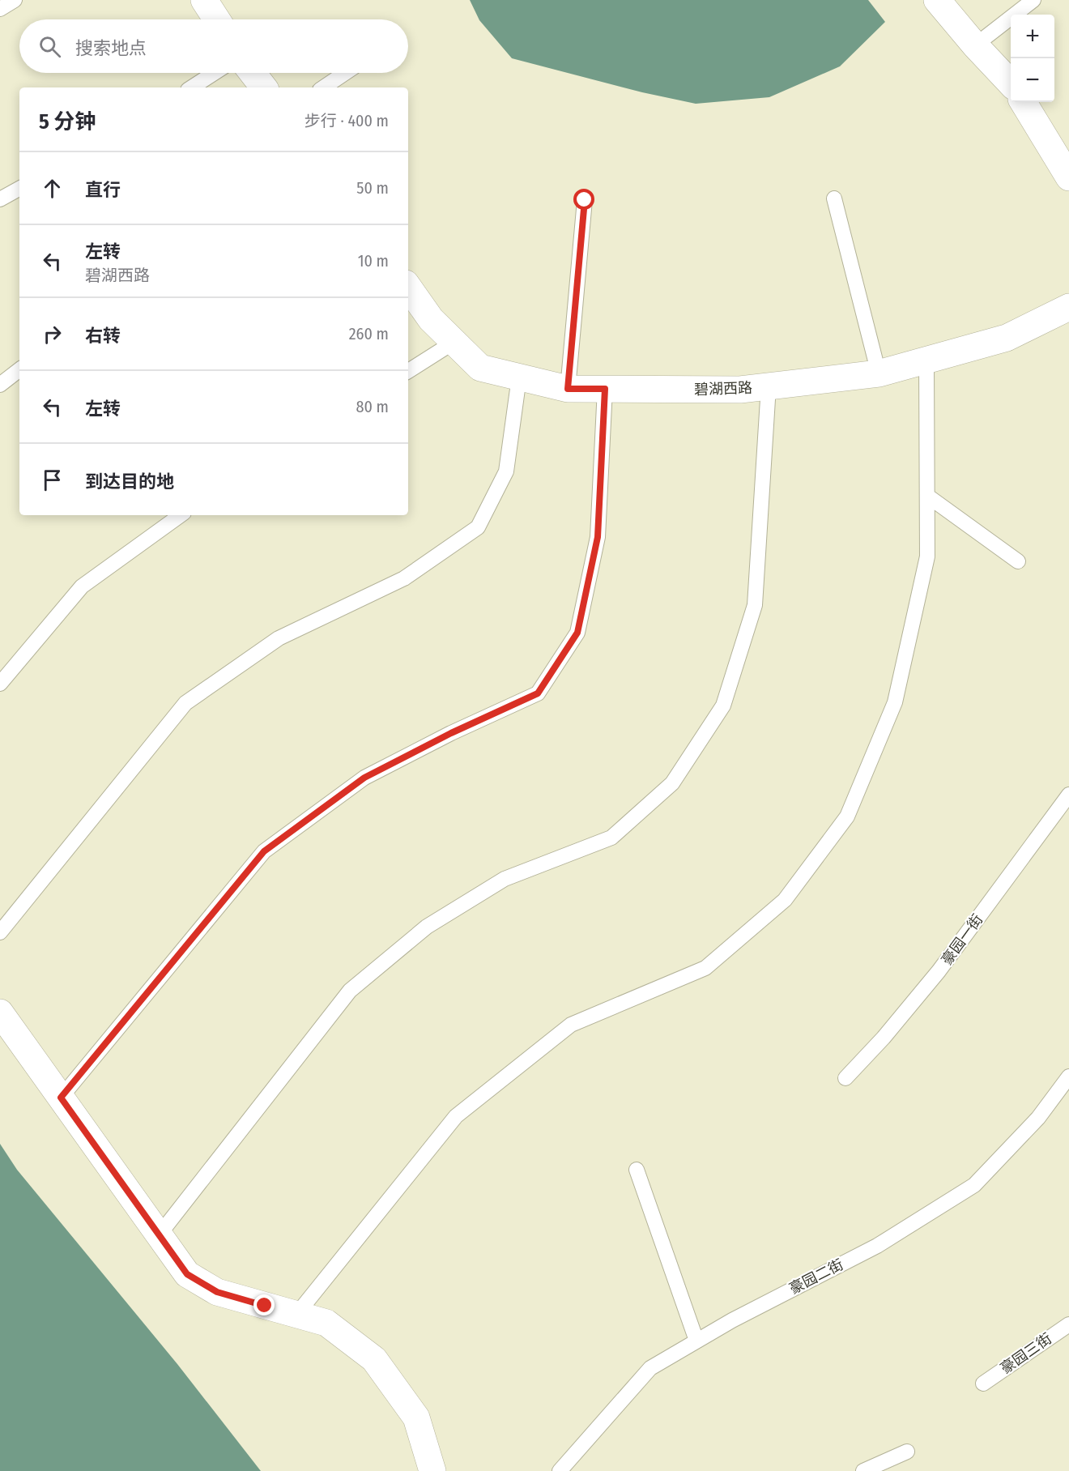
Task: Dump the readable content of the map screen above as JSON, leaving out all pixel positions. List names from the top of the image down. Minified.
{"streets":{"street":["碧湖西路"],"lane":["豪园一街","豪园二街","豪园三街"]},"page":{"map_buttons":["+","−"],"search":"搜索地点","heading":["5 分钟","步行 · 400 m"],"list":[["直行","50 m"],["左转","碧湖西路","10 m"],["右转","260 m"],["左转","80 m"],"到达目的地"]}}
